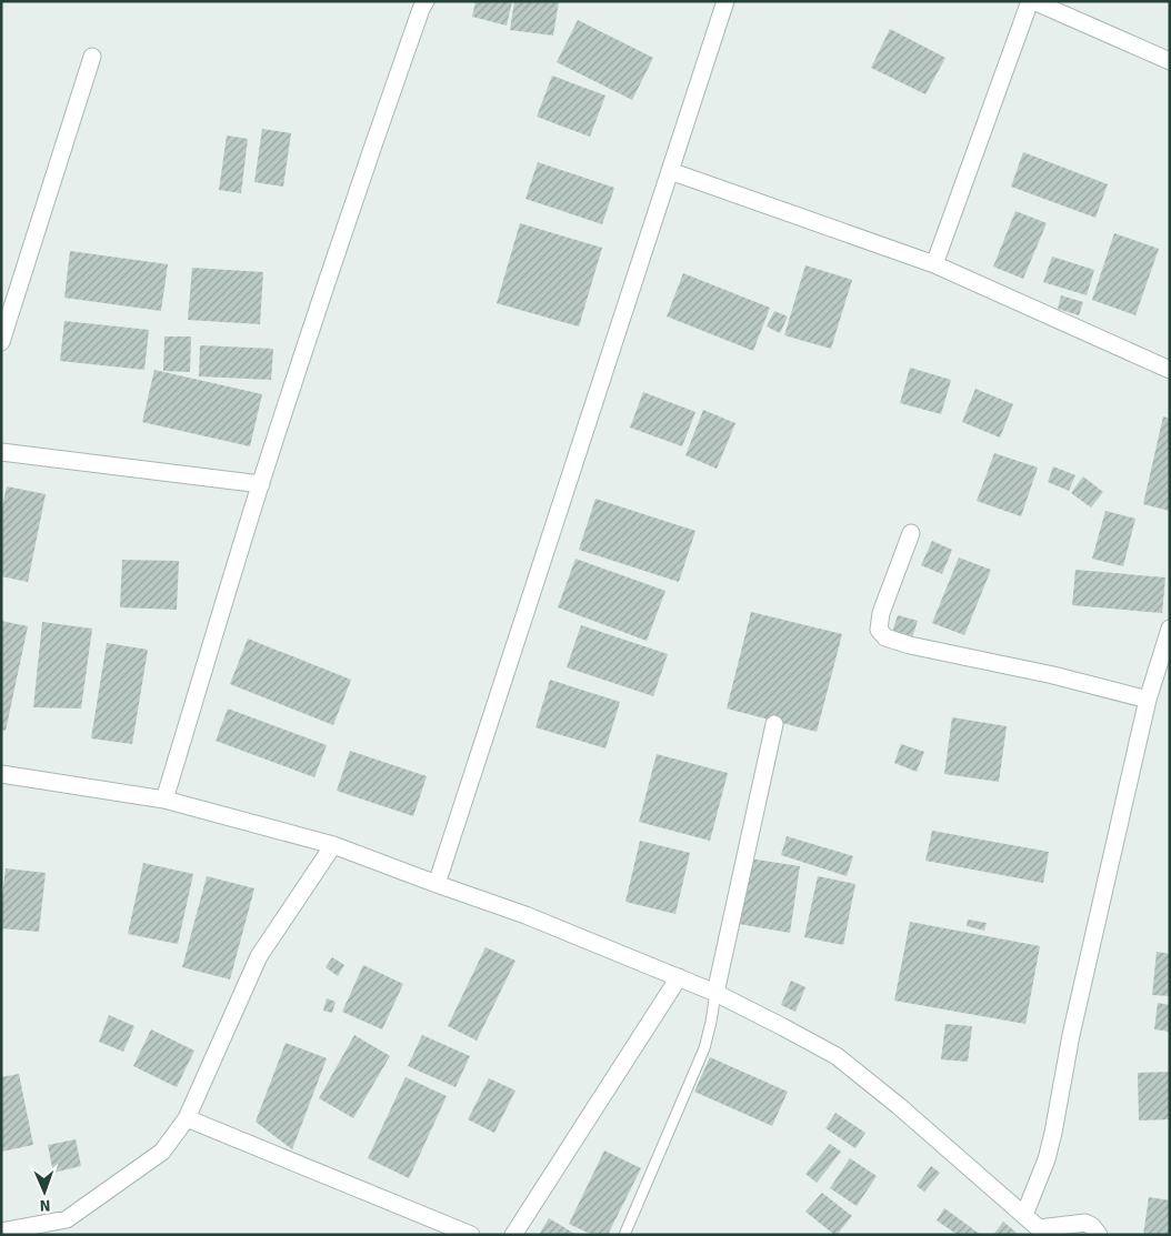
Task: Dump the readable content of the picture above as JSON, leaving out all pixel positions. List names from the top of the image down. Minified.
{"north":"bottom"}
